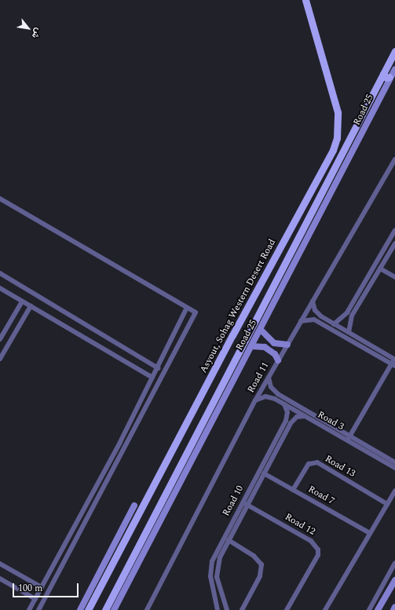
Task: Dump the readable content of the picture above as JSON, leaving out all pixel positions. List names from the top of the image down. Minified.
{"streets":{"main road":["Asyout, Sohag Western Desert Road"],"street":["Road 25","Road 11","Road 3","Road 13","Road 7","Road 10","Road 12"]},"crossings":[["Road 11","Road 3"],["Road 3","Road 10"],["Road 13","Road 7"],["Road 7","Road 10"],["Road 10","Road 12"]],"scale_bar":"100 m","north":"bottom right"}
